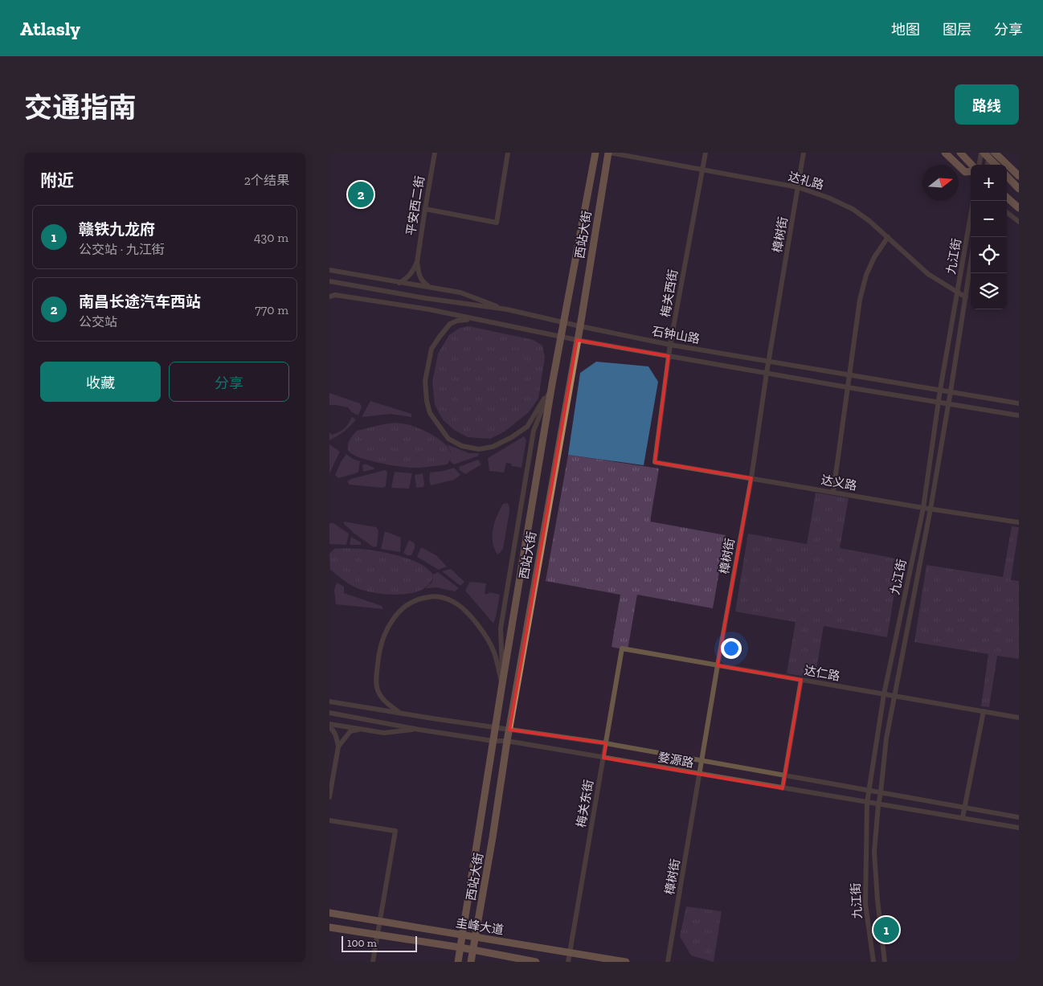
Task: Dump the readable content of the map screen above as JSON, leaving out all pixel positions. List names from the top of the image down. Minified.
{"streets":{"main road":["西站大街","圭峰大道"],"street":["达礼路","平安西二街","樟树街","九江街","梅关西街","石钟山路","达义路","达仁路","婺源路","梅关东街"]},"crossings":[["达礼路","西站大街"],["达礼路","樟树街"],["达礼路","九江街"],["达礼路","梅关西街"],["西站大街","石钟山路"],["西站大街","婺源路"],["西站大街","圭峰大道"],["樟树街","石钟山路"],["樟树街","达义路"],["樟树街","达仁路"],["樟树街","婺源路"],["九江街","石钟山路"],["九江街","达义路"],["九江街","达仁路"],["九江街","婺源路"],["梅关西街","石钟山路"],["梅关西街","达义路"],["达仁路","梅关东街"],["婺源路","梅关东街"],["梅关东街","圭峰大道"]],"scale_bar":"100 m","north":"right","page":{"header":"Atlasly","nav":["地图","图层","分享"],"title":"交通指南","buttons":["路线",["收藏","分享"]],"heading":["附近","2个结果"],"map_buttons":["+","−"],"pins":["2","1"],"list":[{"mark":"1","name":"赣铁九龙府","note":"公交站 · 九江街","value":"430 m"},{"mark":"2","name":"南昌长途汽车西站","note":"公交站","value":"770 m"}],"scale":"100 m"}}
